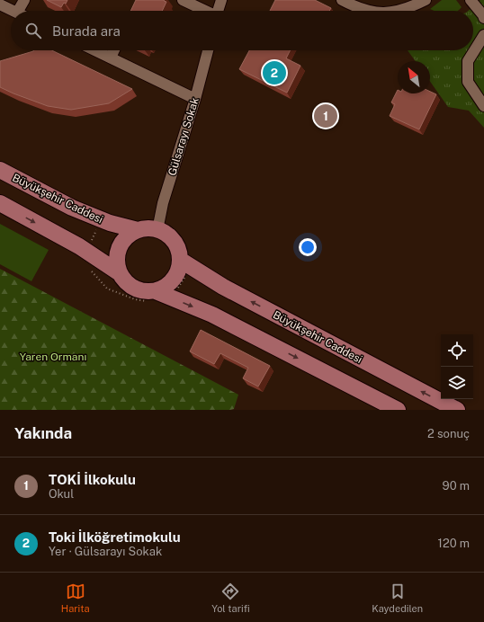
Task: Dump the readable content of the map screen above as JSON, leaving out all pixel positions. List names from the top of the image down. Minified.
{"streets":{"main road":["Büyükşehir Caddesi"],"street":["Gülsarayı Sokak"]},"crossings":[["Gülsarayı Sokak","Büyükşehir Caddesi"]],"parks":["Yaren Ormanı"],"north":"top left","page":{"search":"Burada ara","pins":["2","1"],"heading":["Yakında","2 sonuç"],"list":[{"mark":"1","name":"TOKİ İlkokulu","note":"Okul","value":"90 m"},{"mark":"2","name":"Toki İlköğretimokulu","note":"Yer · Gülsarayı Sokak","value":"120 m"}],"nav":["Harita","Yol tarifi","Kaydedilen"]}}
